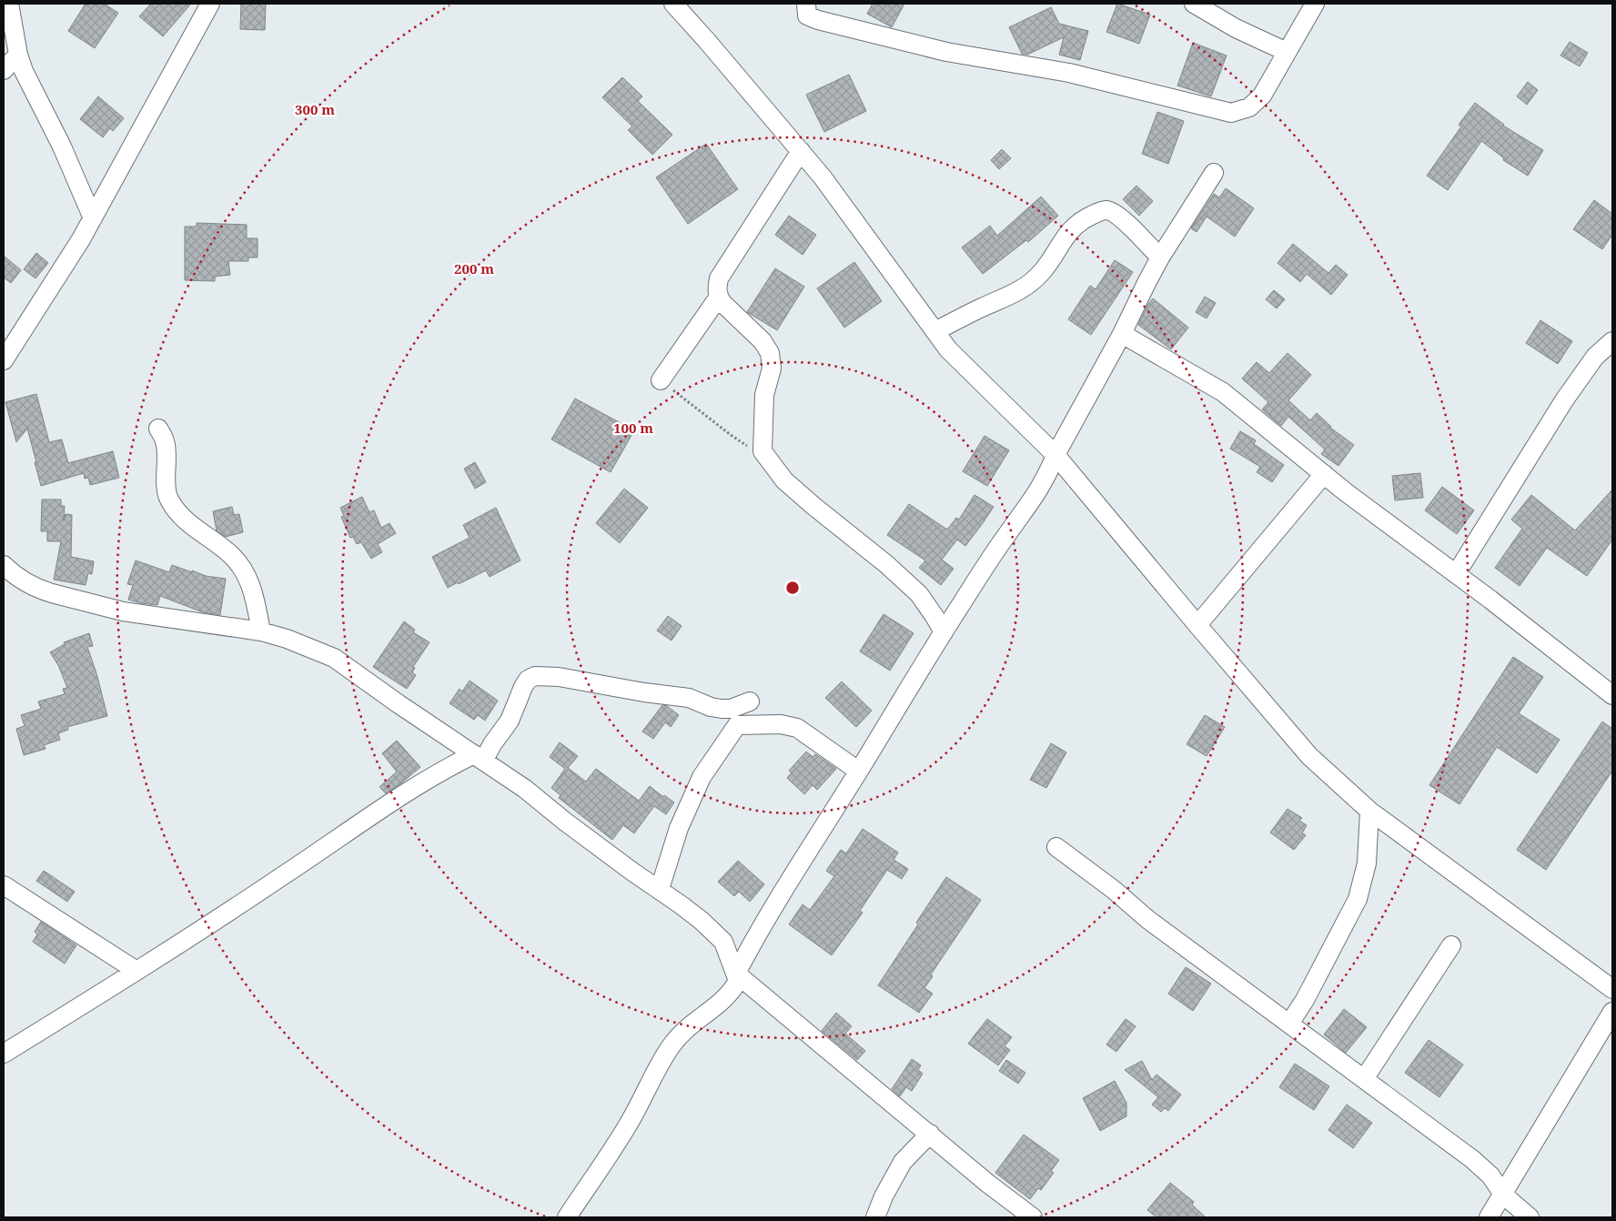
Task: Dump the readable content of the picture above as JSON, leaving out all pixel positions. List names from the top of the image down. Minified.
{"rings":["300 m","200 m","100 m"]}
